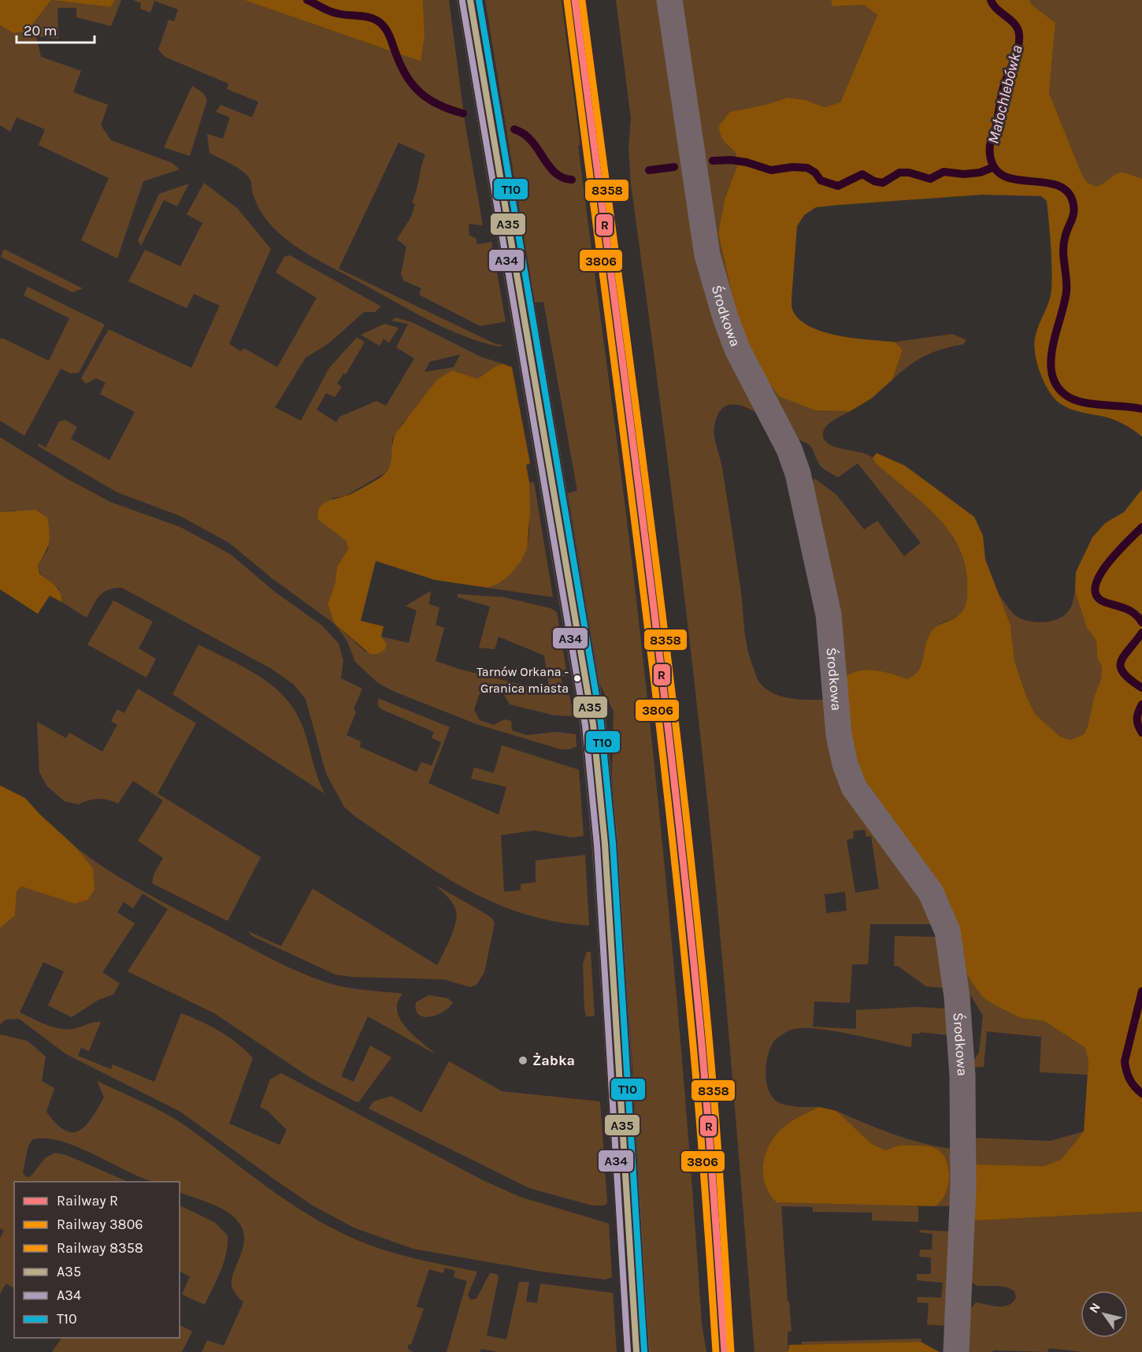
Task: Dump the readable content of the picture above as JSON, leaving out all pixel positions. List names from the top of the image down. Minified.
{"streets":{"street":["Środkowa"]},"water":["Małochlebówka"],"places":["Tarnów Orkana - Granica miasta","Żabka"],"lines":["rail line R","transit line A35","transit line T10","rail line 3806","rail line 8358","transit line A34"],"legend":["Railway R","Railway 3806","Railway 8358","A35","A34","T10"],"scale_bar":"20 m","north":"top left"}
